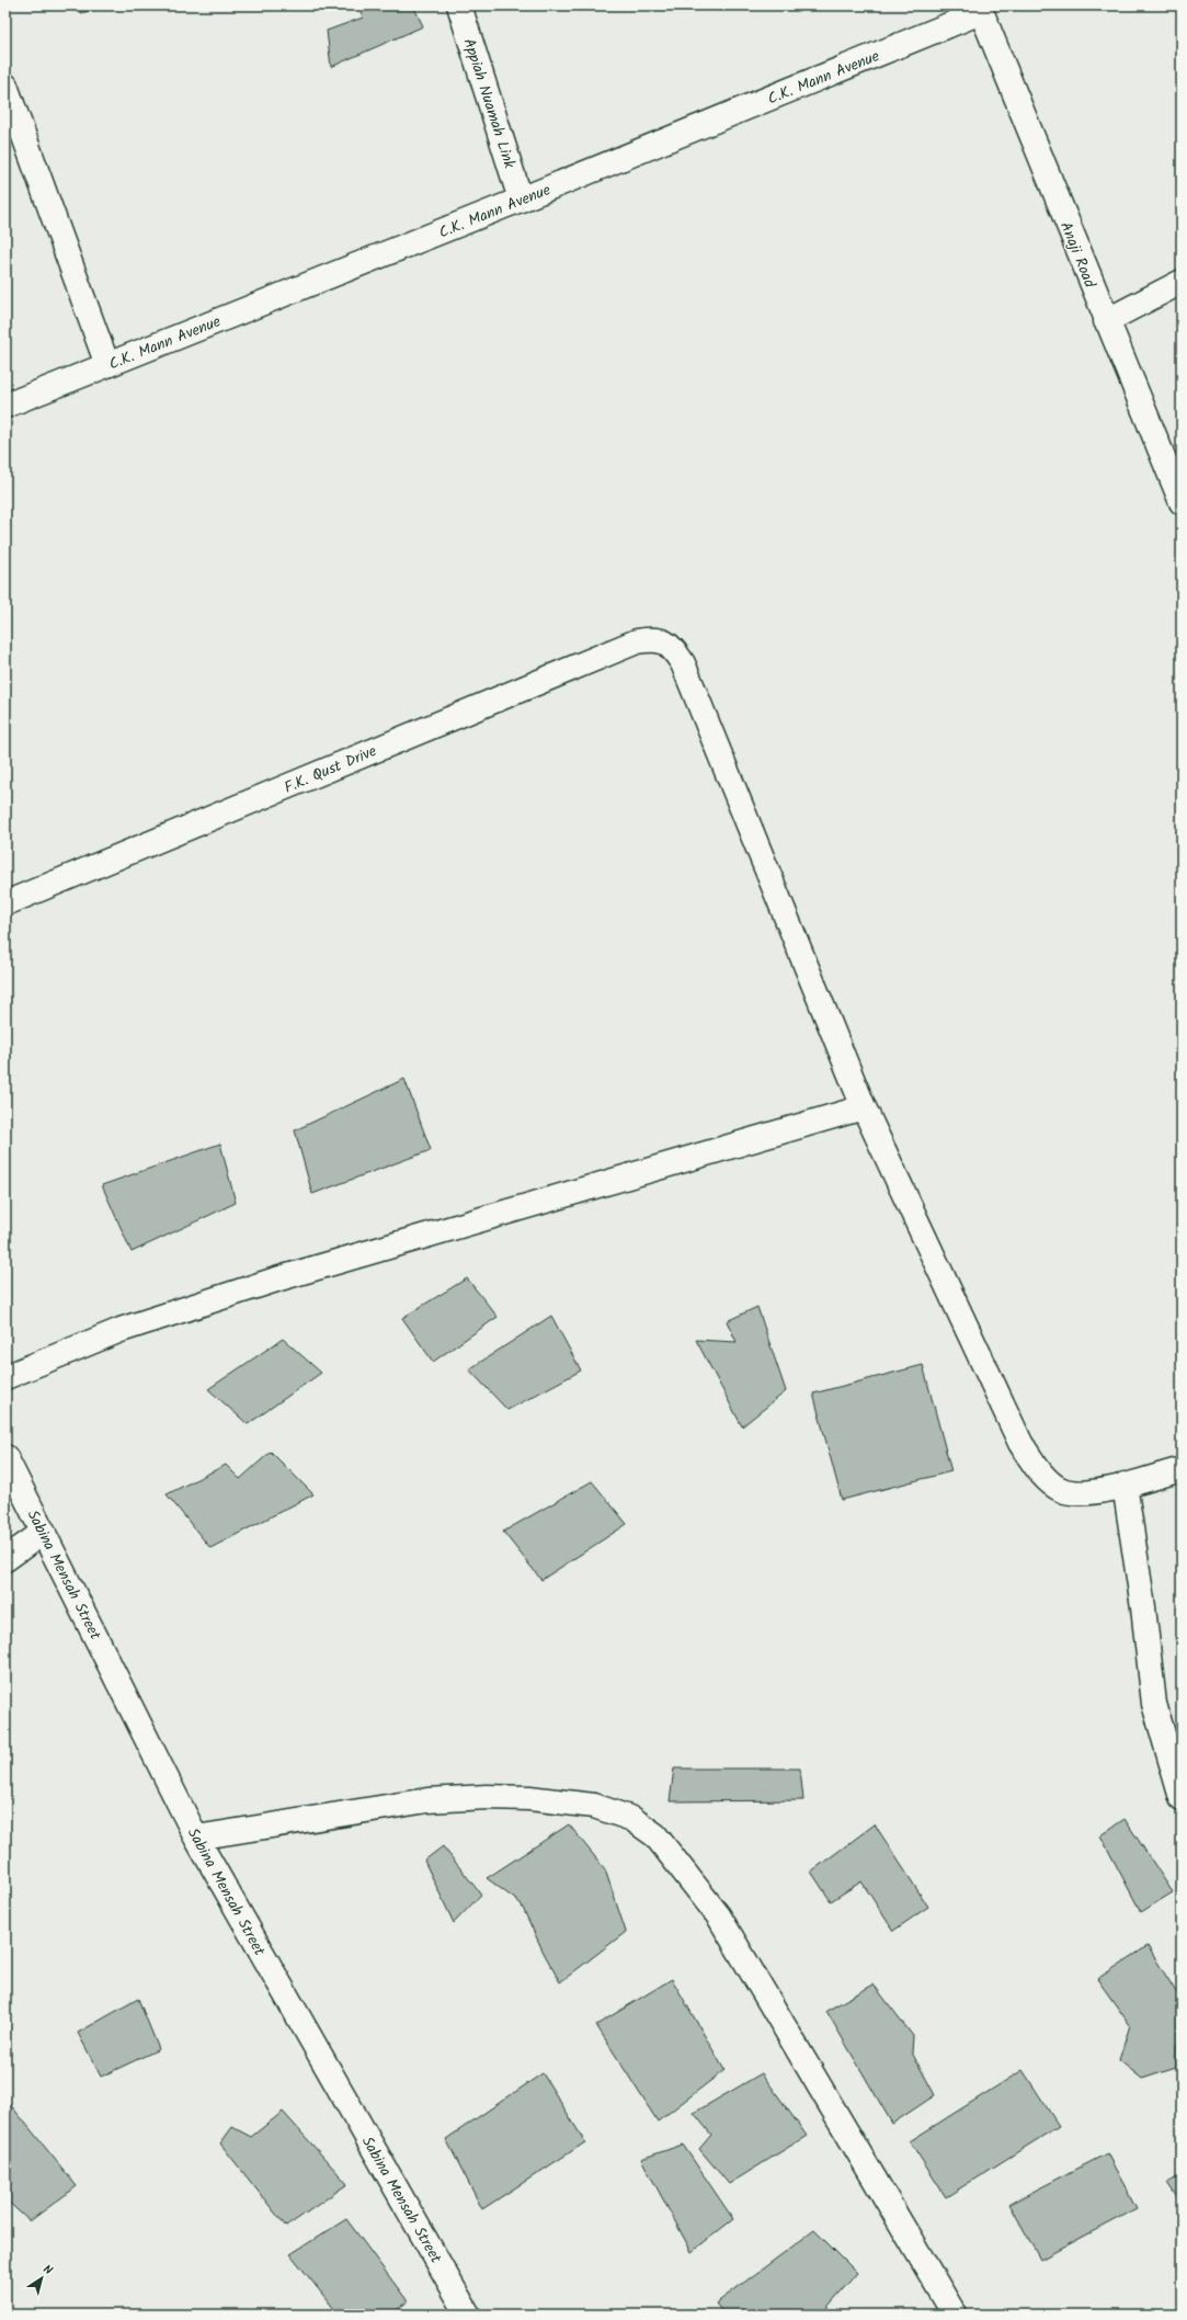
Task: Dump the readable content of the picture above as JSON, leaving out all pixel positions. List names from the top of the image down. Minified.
{"streets":{"street":["C.K. Mann Avenue","Appiah Nuamah Link","Anaji Road","F.K. Qust Drive","Sabina Mensah Street"]},"crossings":[["C.K. Mann Avenue","Appiah Nuamah Link"],["C.K. Mann Avenue","Anaji Road"]],"north":"top right"}
